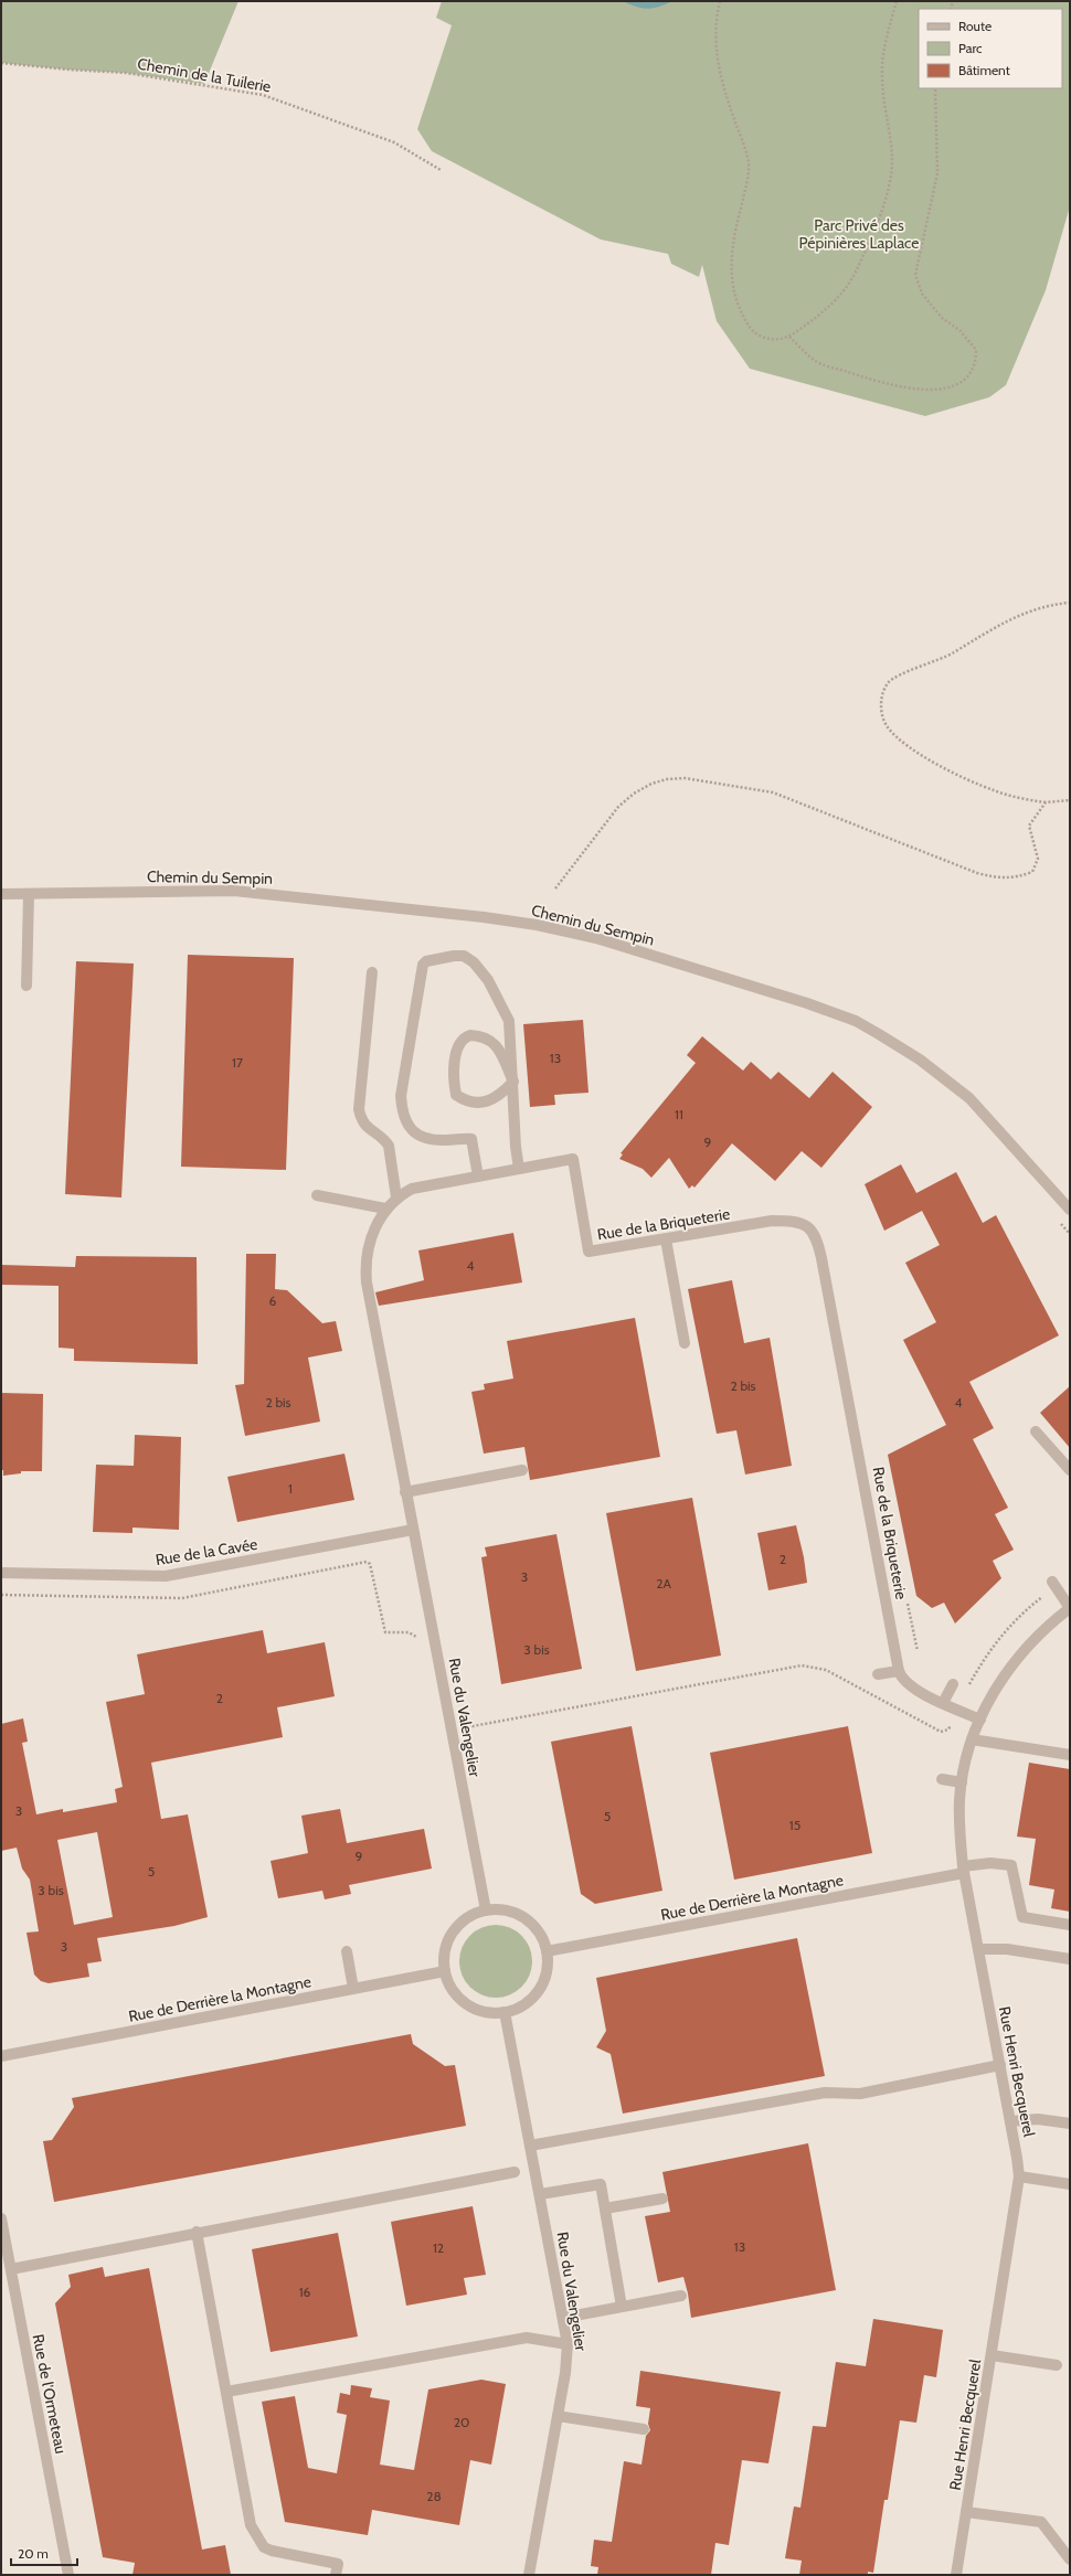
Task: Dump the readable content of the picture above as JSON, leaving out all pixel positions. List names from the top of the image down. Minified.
{"streets":{"street":["Chemin du Sempin","Rue de la Briqueterie","Rue de la Cavée","Rue du Valengelier","Rue de Derrière la Montagne","Rue Henri Becquerel","Rue de l'Ormeteau"],"path":["Chemin de la Tuilerie"]},"crossings":[["Rue de la Briqueterie","Rue de la Cavée"],["Rue de la Briqueterie","Rue du Valengelier"],["Rue de la Cavée","Rue du Valengelier"],["Rue du Valengelier","Rue de Derrière la Montagne"],["Rue de Derrière la Montagne","Rue Henri Becquerel"]],"parks":["Parc Privé des Pépinières Laplace"],"house_numbers":["13","17","11","9","4","6","2 bis","2 bis","4","1","2","3","2A","3 bis","2","3","5","15","9","5","3 bis","3","13","12","16","20","28"],"legend":["Route","Parc","Bâtiment"],"scale_bar":"20 m"}
